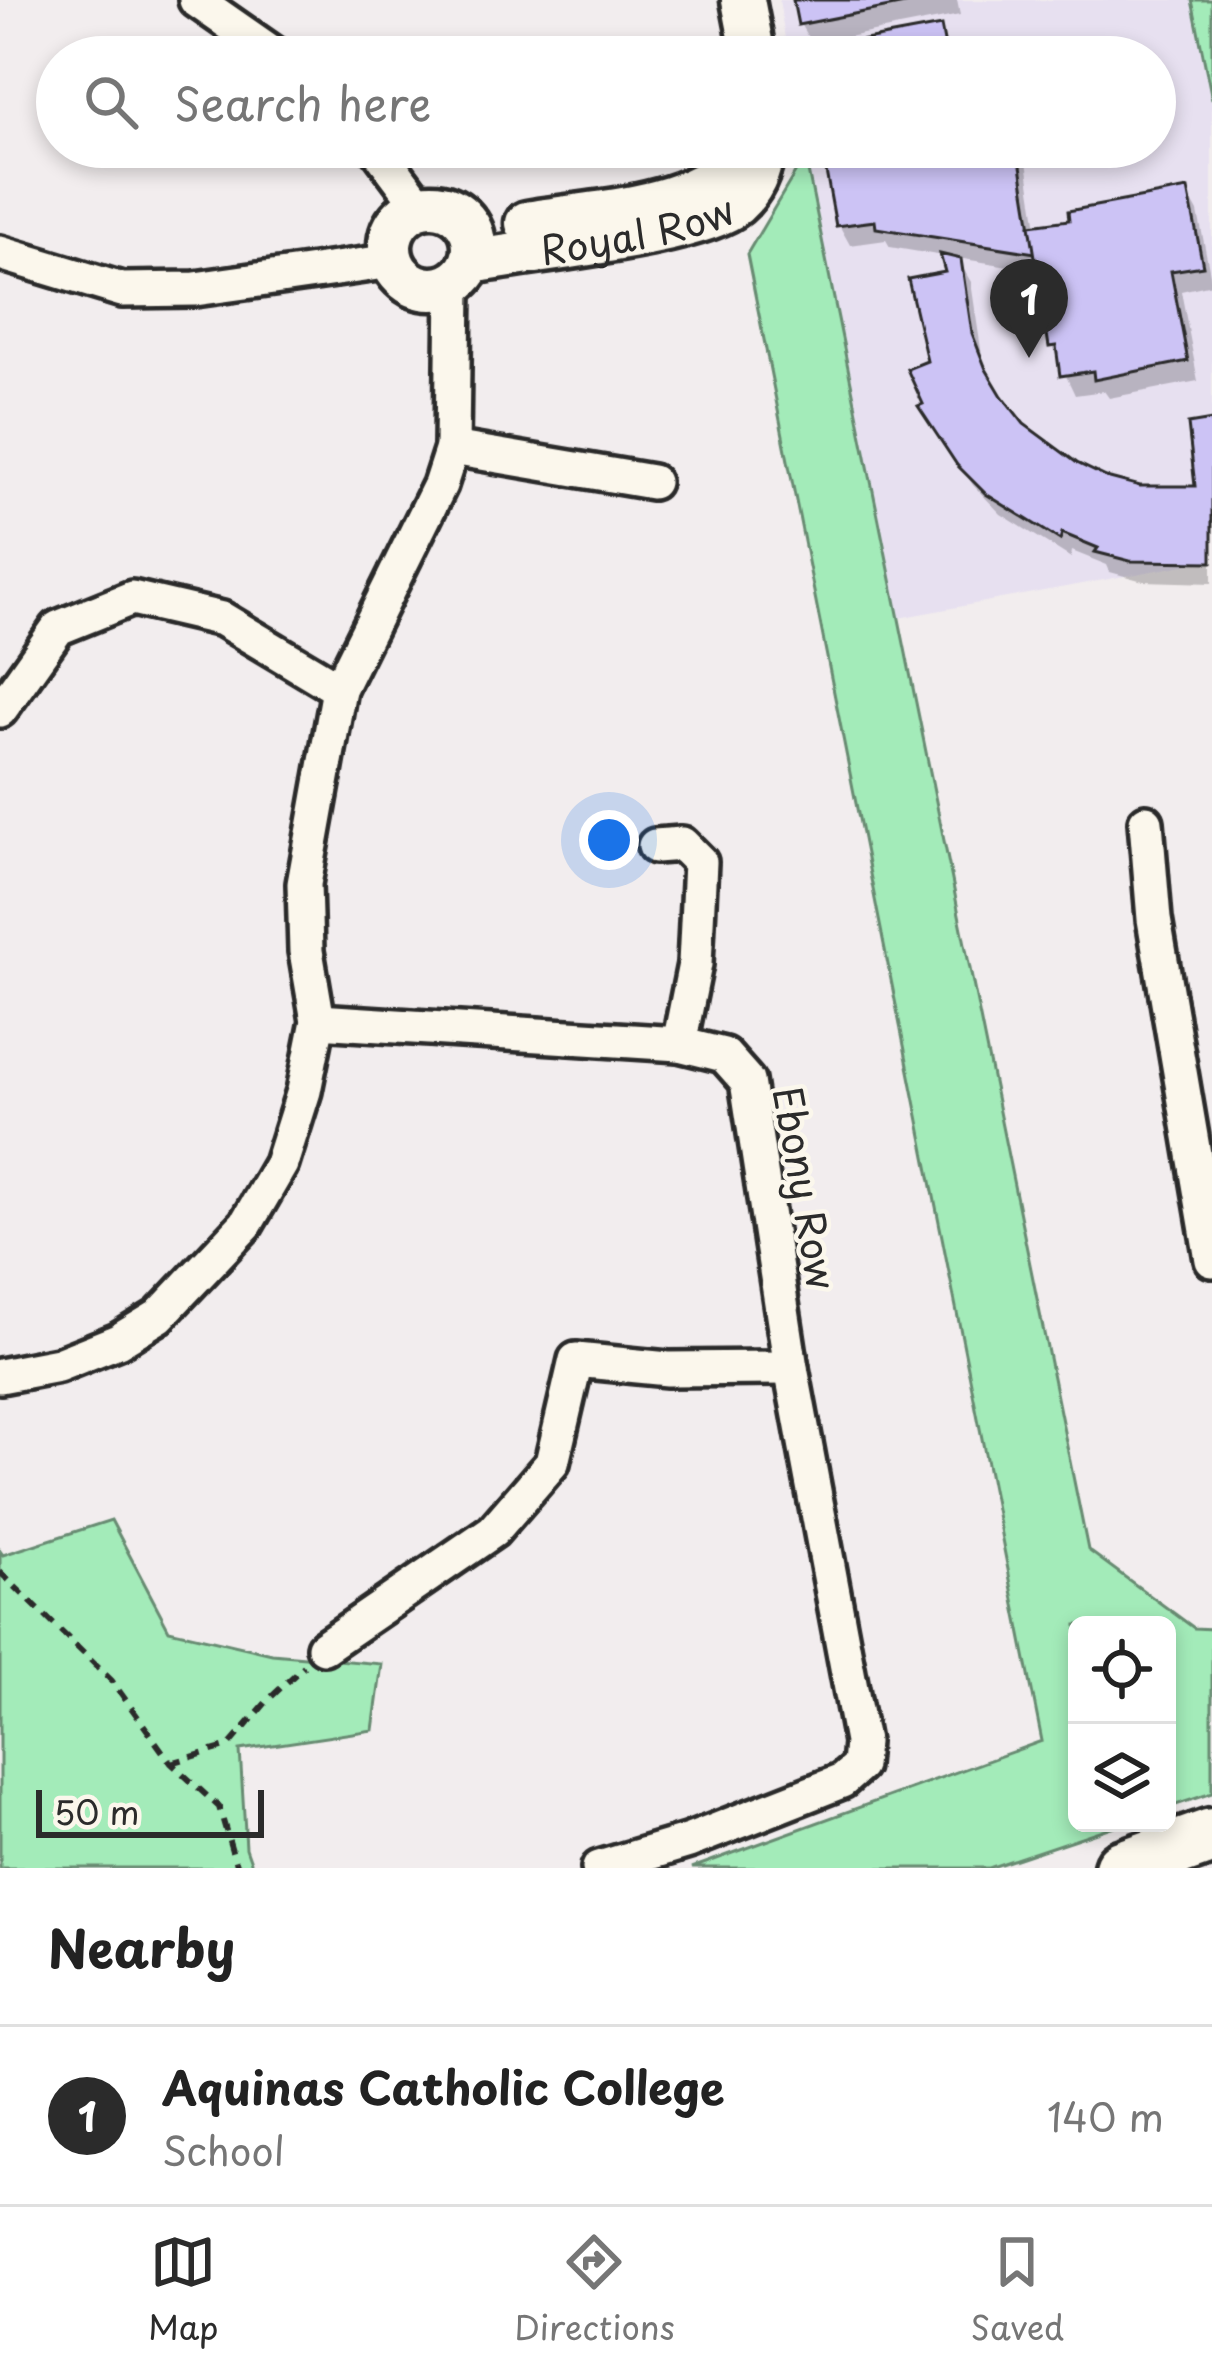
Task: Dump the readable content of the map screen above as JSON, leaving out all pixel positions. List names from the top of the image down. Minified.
{"streets":{"street":["Royal Row","Ebony Row"]},"scale_bar":"50 m","page":{"search":"Search here","pins":"1","scale":"50 m","heading":"Nearby","list":[{"mark":"1","name":"Aquinas Catholic College","note":"School","value":"140 m"}],"nav":["Map","Directions","Saved"]}}
